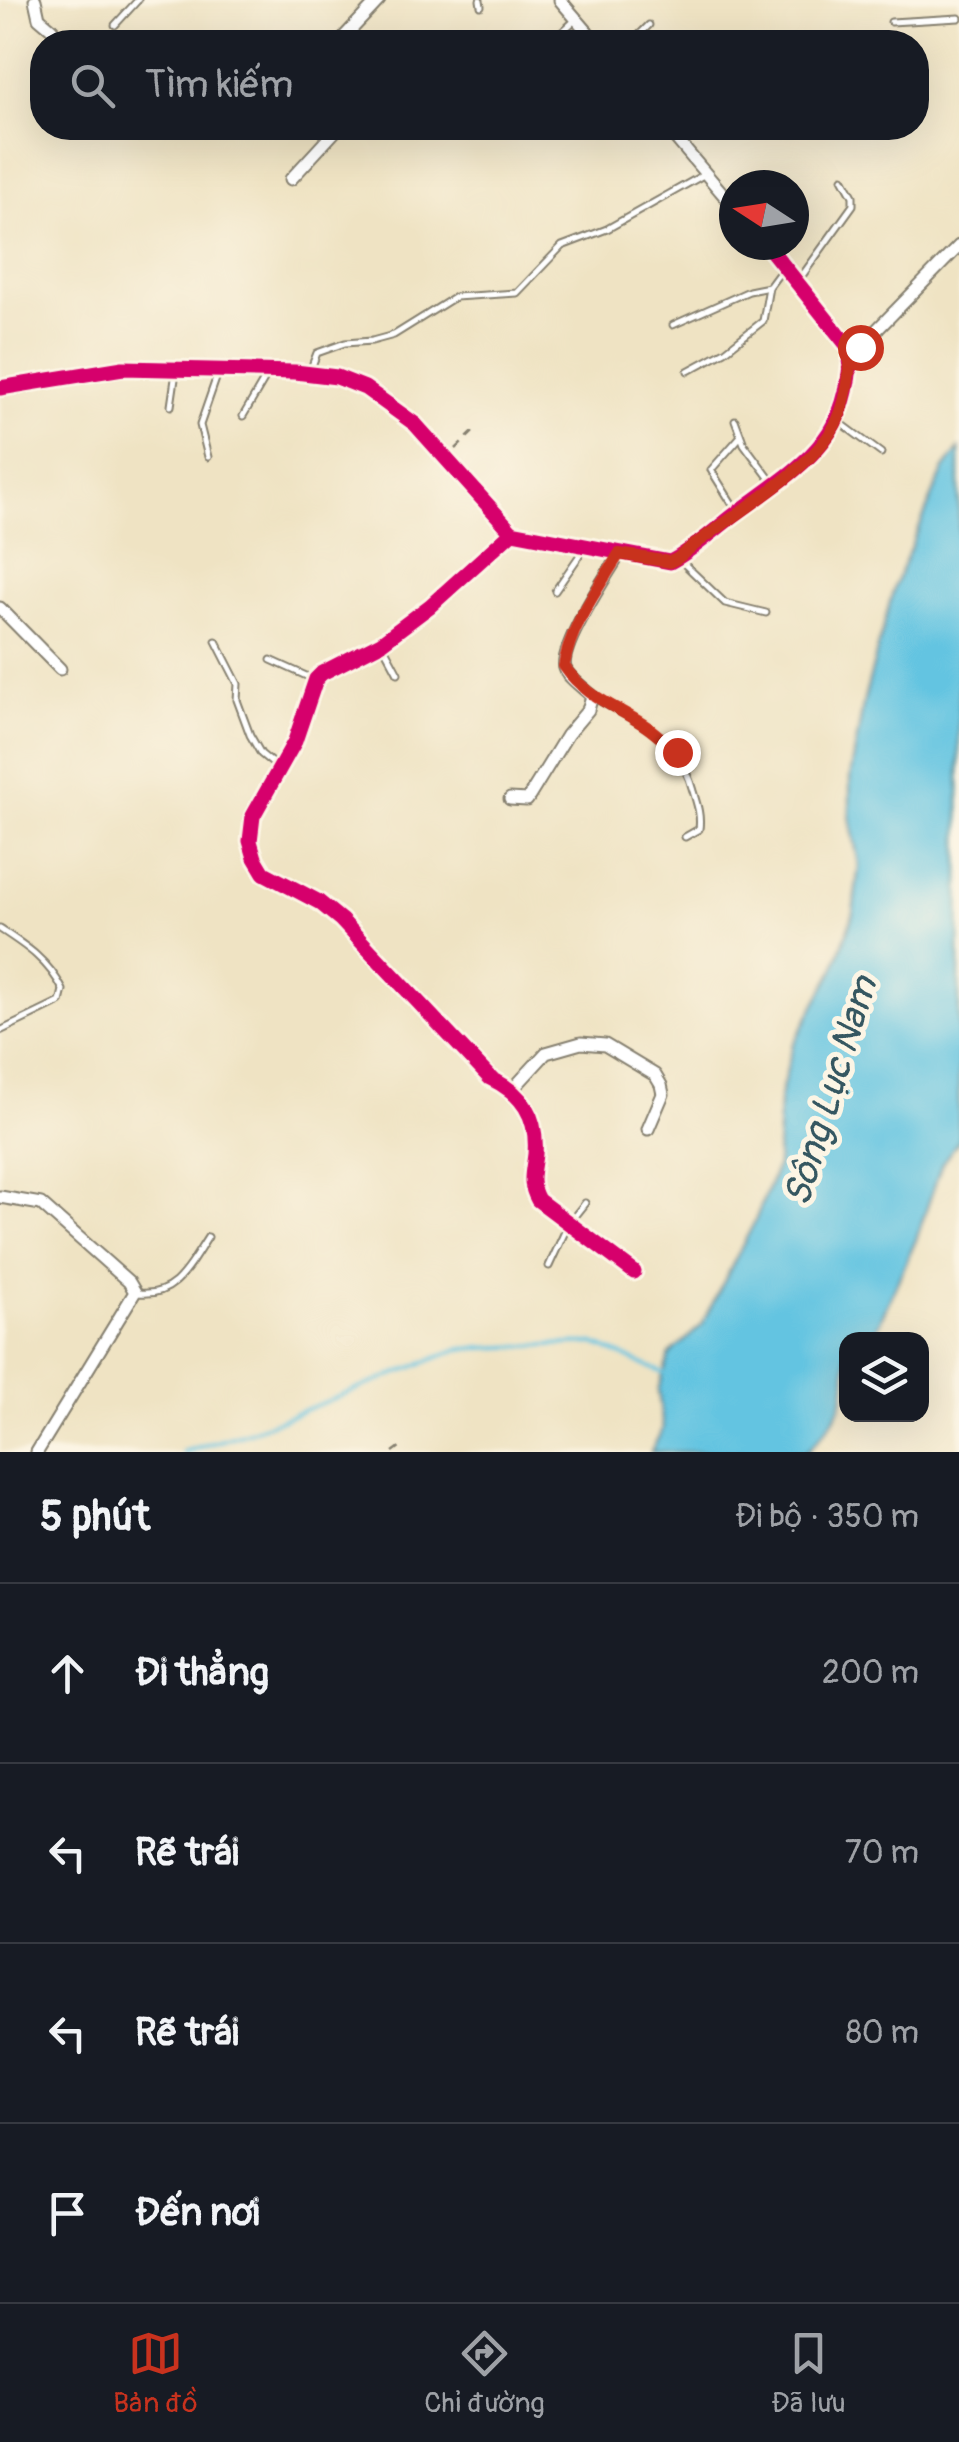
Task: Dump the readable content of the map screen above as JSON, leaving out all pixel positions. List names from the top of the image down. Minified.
{"water":["Sông Lục Nam"],"north":"left","page":{"search":"Tìm kiếm","heading":["5 phút","Đi bộ · 350 m"],"list":[["Đi thẳng","200 m"],["Rẽ trái","70 m"],["Rẽ trái","80 m"],"Đến nơi"],"nav":["Bản đồ","Chỉ đường","Đã lưu"]}}
